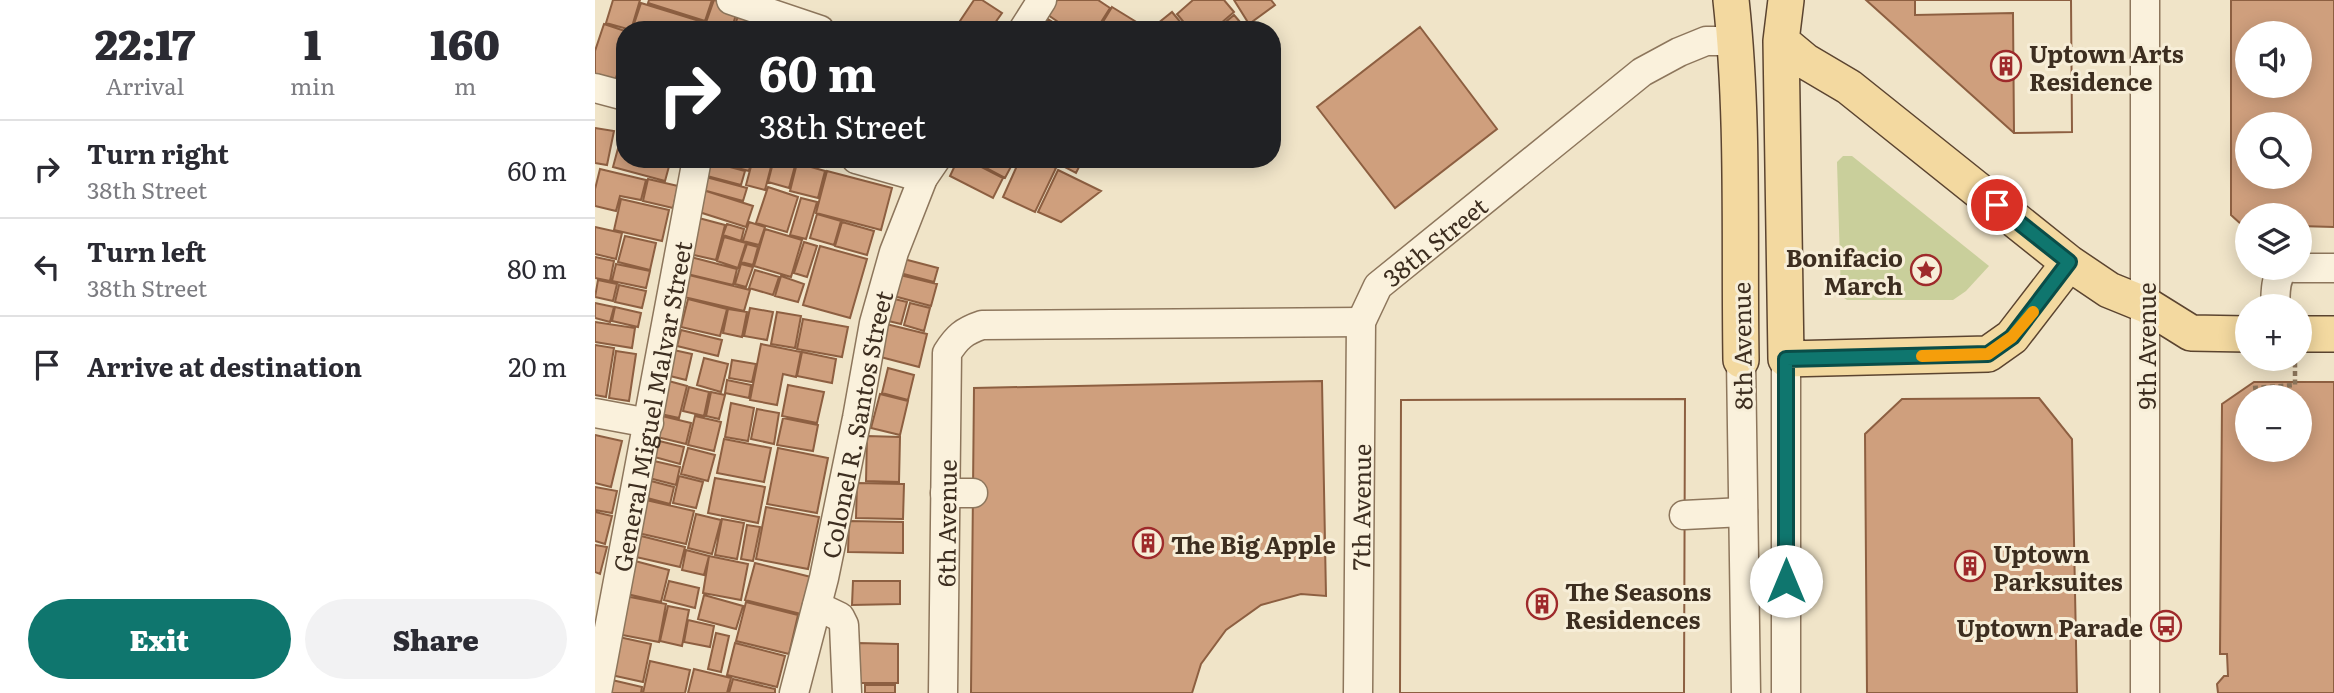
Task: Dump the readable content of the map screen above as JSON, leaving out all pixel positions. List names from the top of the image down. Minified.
{"streets":{"main road":["8th Avenue"],"street":["38th Street","9th Avenue","General Miguel Malvar Street","Colonel R. Santos Street","7th Avenue","6th Avenue"]},"crossings":[["38th Street","8th Avenue"],["38th Street","7th Avenue"],["38th Street","6th Avenue"],["7th Avenue","6th Avenue"]],"places":{"building":["Uptown Arts Residence","The Big Apple","Uptown Parksuites","The Seasons Residences"],"place":["Bonifacio March"],"bus stop":["Uptown Parade"]},"page":{"eta":["22:17","Arrival","1","min","160","m"],"map_buttons":["+","−"],"turn":["60 m","38th Street"],"list":[{"name":"Turn right","note":"38th Street","value":"60 m"},{"name":"Turn left","note":"38th Street","value":"80 m"},{"name":"Arrive at destination","value":"20 m"}],"buttons":["Exit","Share"]}}
